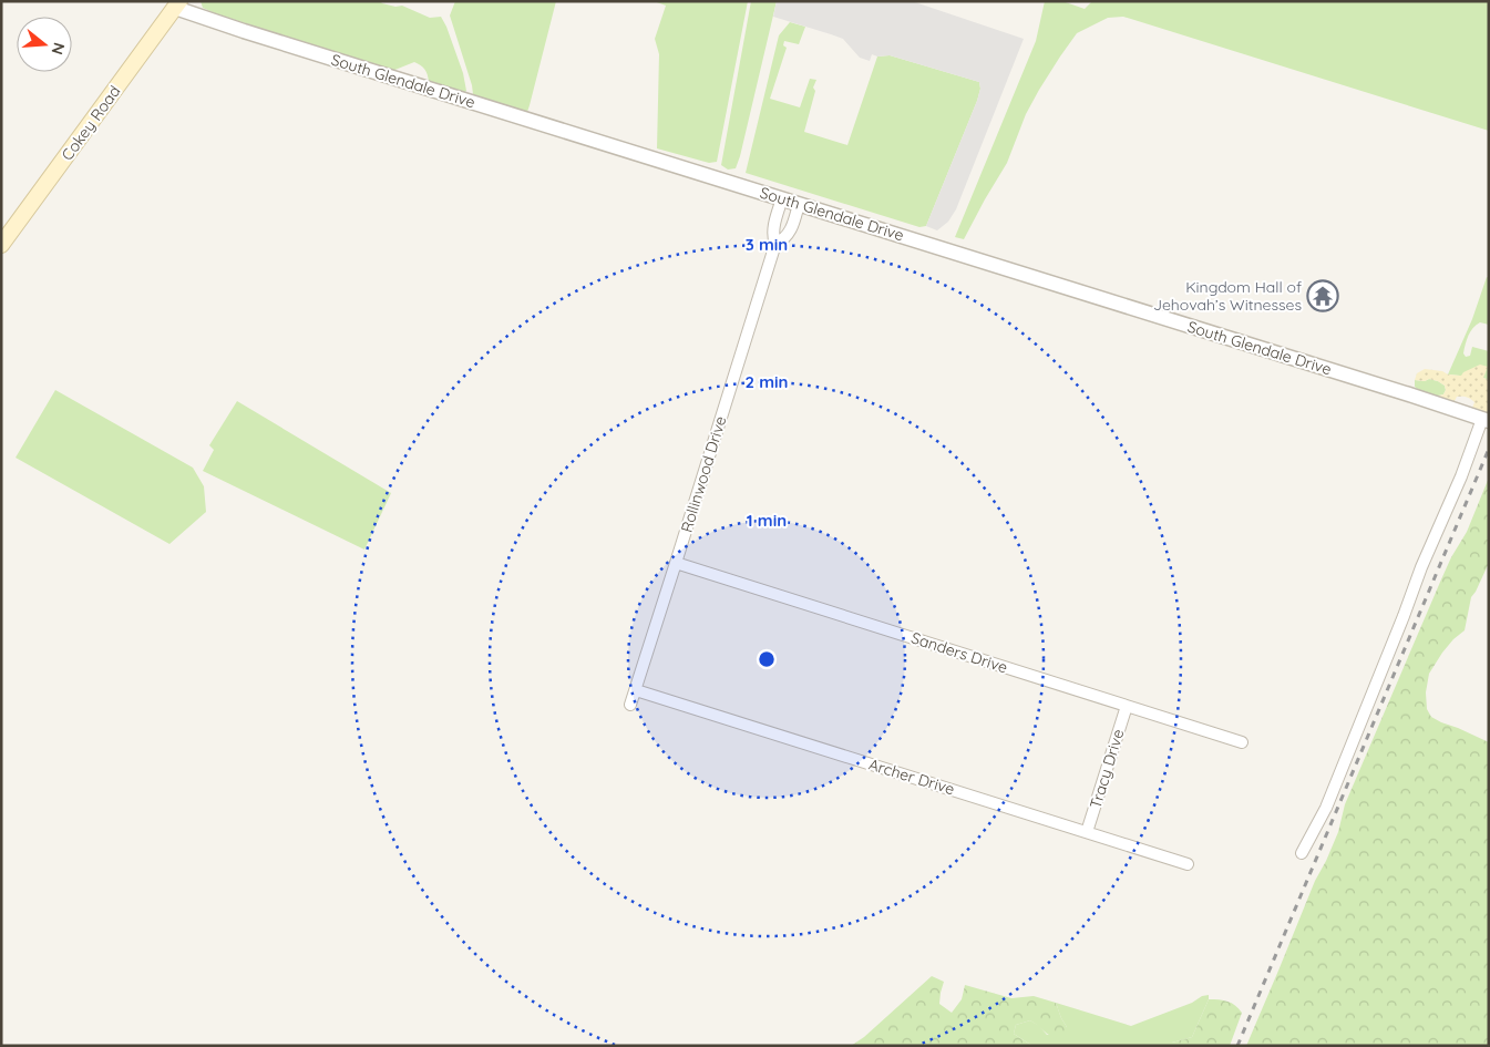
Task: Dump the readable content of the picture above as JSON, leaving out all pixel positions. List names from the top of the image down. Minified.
{"streets":{"main road":["Cokey Road"],"street":["South Glendale Drive","Rollinwood Drive","Sanders Drive","Tracy Drive","Archer Drive"]},"crossings":[["South Glendale Drive","Cokey Road"],["South Glendale Drive","Rollinwood Drive"],["Rollinwood Drive","Sanders Drive"],["Rollinwood Drive","Archer Drive"],["Sanders Drive","Tracy Drive"],["Tracy Drive","Archer Drive"]],"places":{"temple":["Kingdom Hall of Jehovah’s Witnesses"]},"north":"right","rings":["3 min","2 min","1 min"]}
